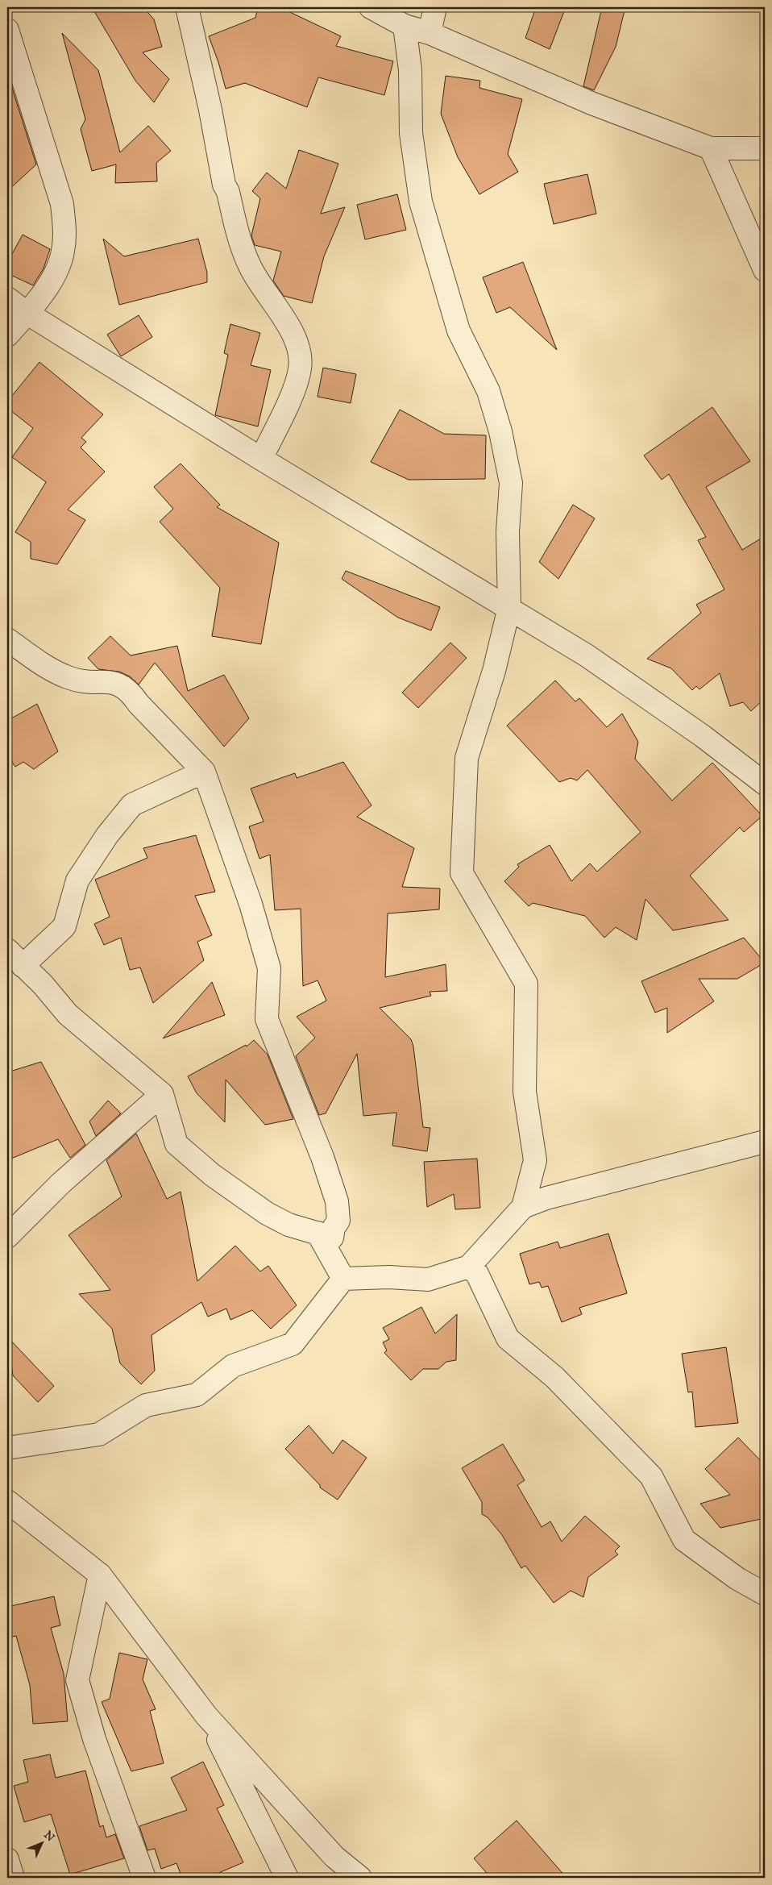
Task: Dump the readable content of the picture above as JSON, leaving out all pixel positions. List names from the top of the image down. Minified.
{"north":"top right"}
